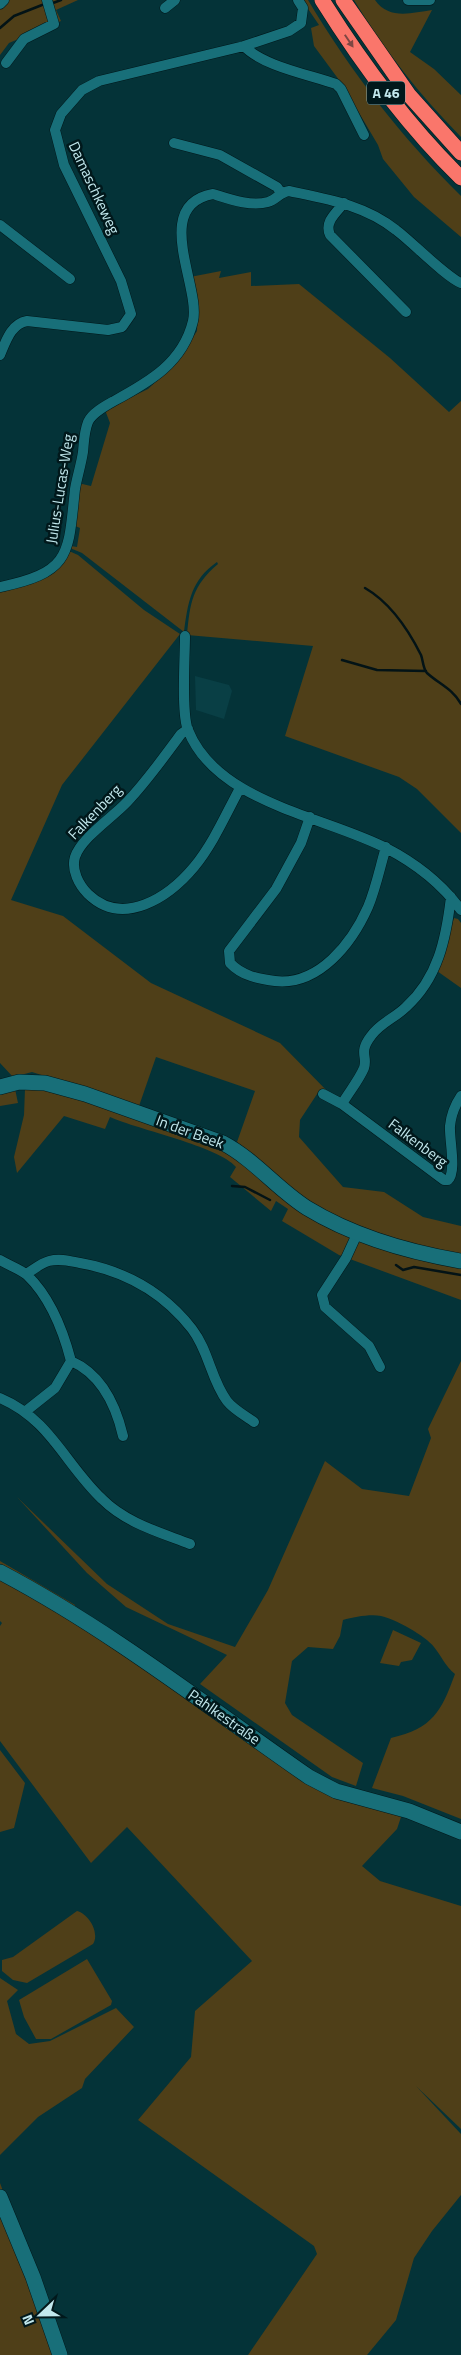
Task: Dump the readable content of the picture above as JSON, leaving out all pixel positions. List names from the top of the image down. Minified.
{"streets":{"highway":["A 46"],"street":["Damaschkeweg","Julius-Lucas-Weg","Falkenberg","In der Beek","Pahlkestraße"]},"north":"left"}
